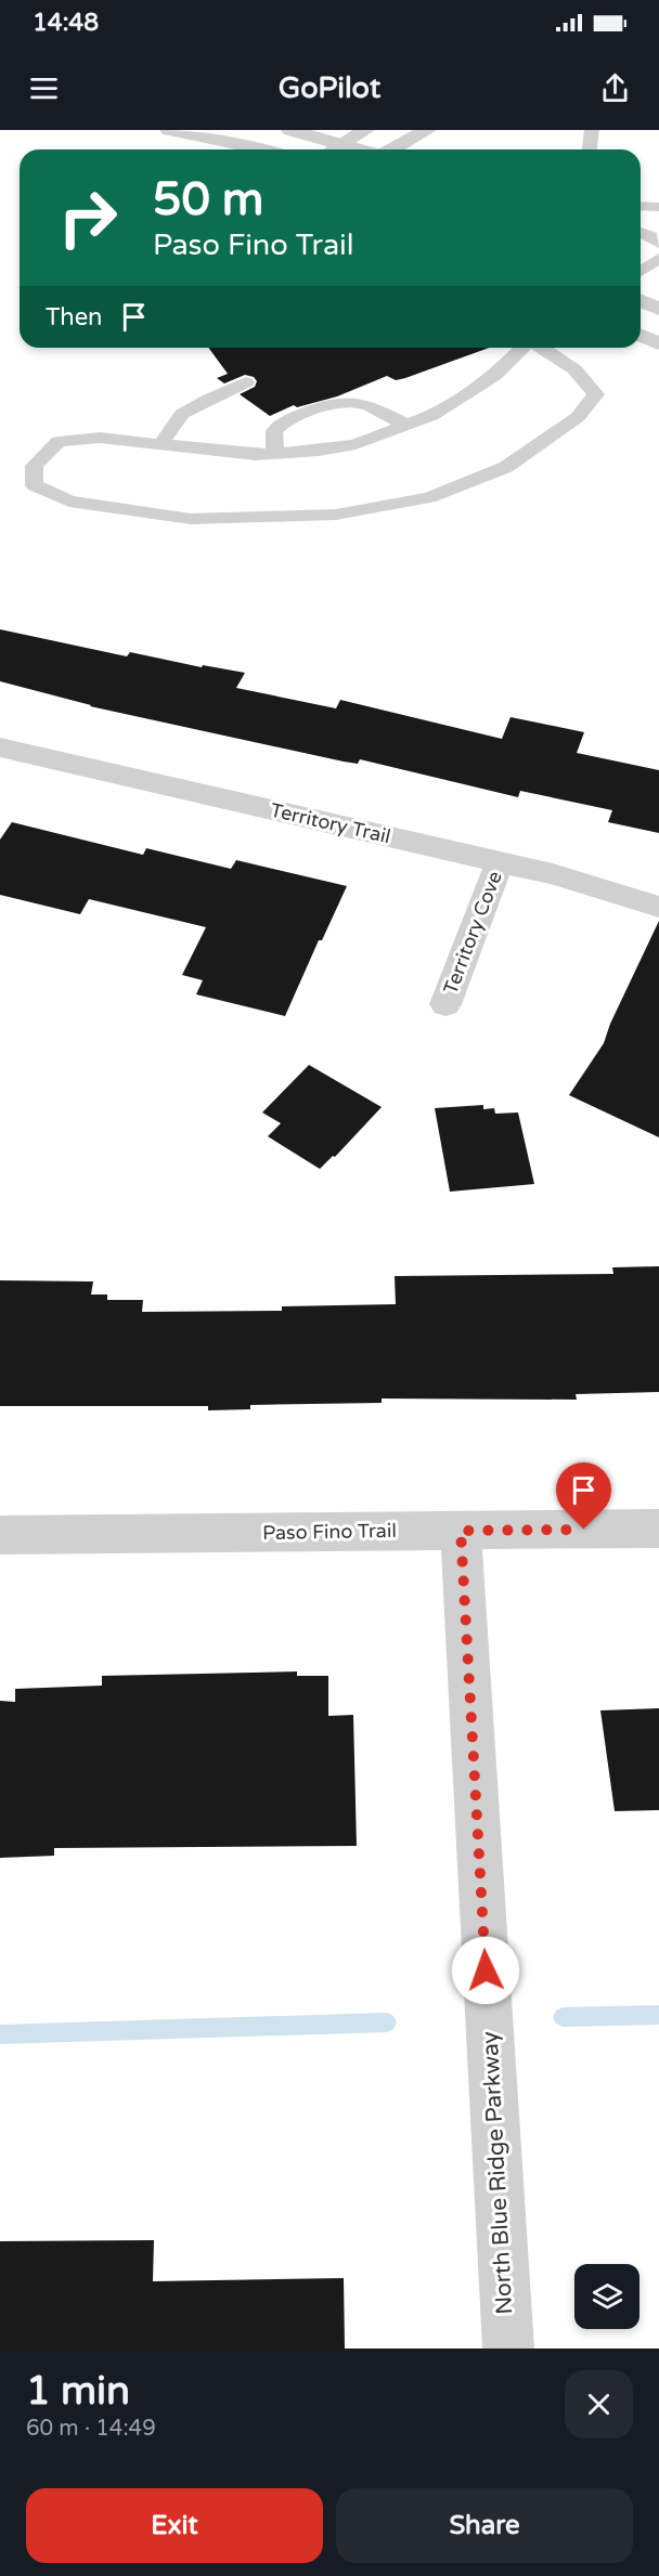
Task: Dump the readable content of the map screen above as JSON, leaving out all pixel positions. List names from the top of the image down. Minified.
{"streets":{"street":["Territory Trail","Territory Cove","Paso Fino Trail","North Blue Ridge Parkway"]},"crossings":[["Territory Trail","Territory Cove"],["Paso Fino Trail","North Blue Ridge Parkway"]],"page":{"status":"14:48","header":"GoPilot","turn":["50 m","Paso Fino Trail"],"then":"Then","heading":["1 min","60 m · 14:49"],"buttons":["Exit","Share"]}}
